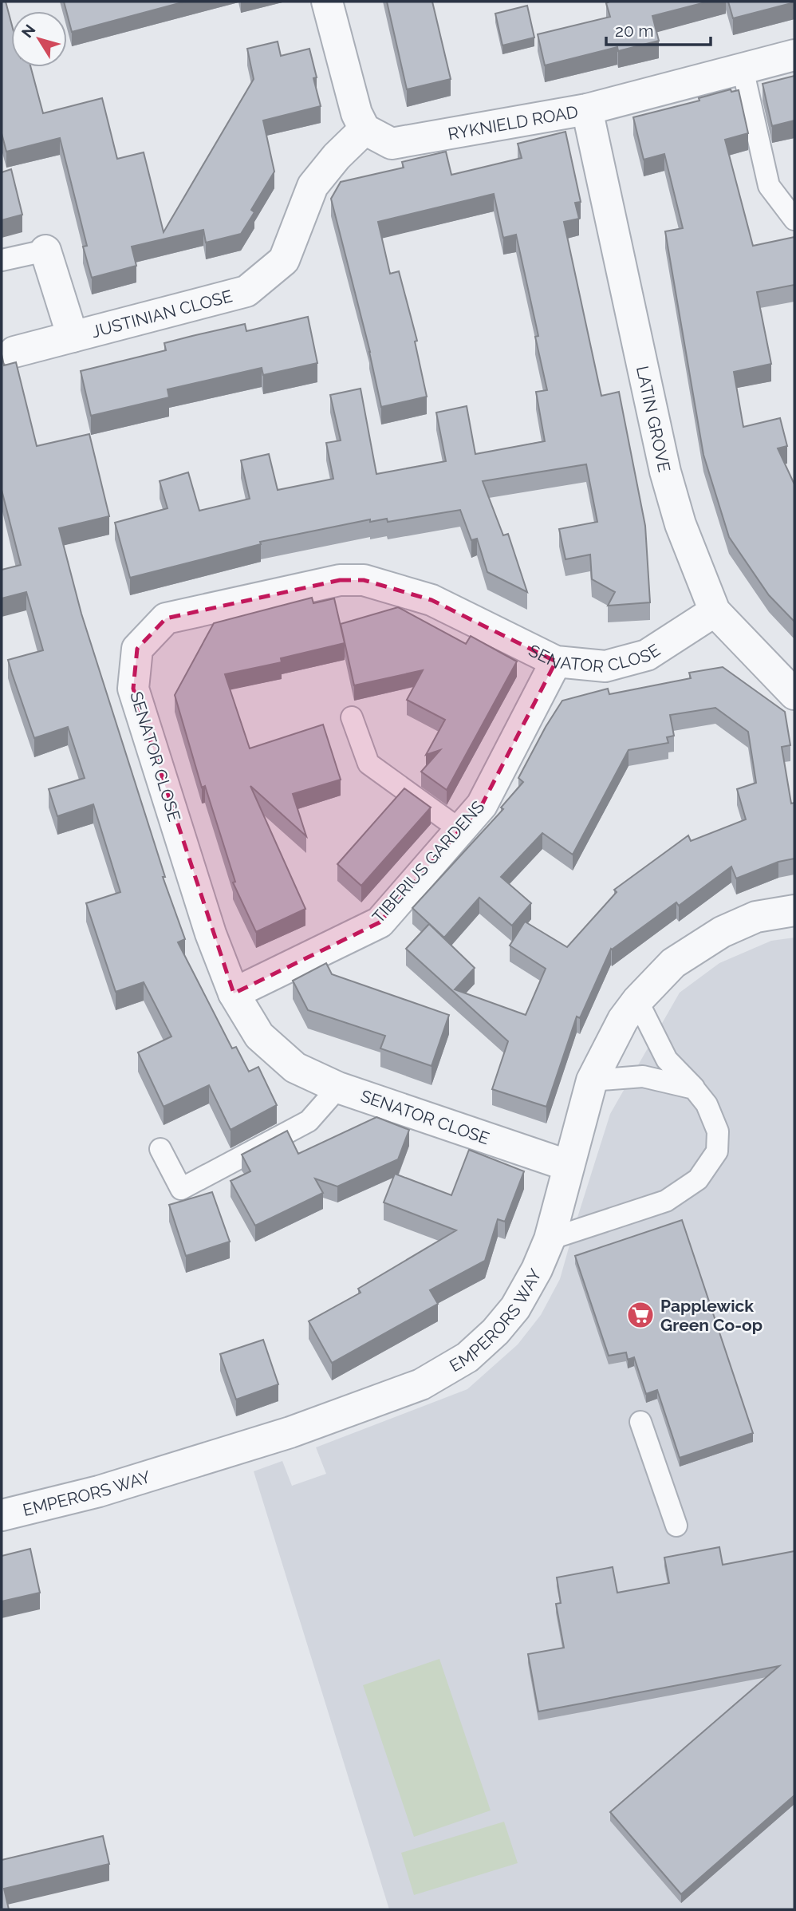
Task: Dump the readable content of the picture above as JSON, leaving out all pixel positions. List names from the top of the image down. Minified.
{"streets":{"street":["RYKNIELD ROAD","JUSTINIAN CLOSE","LATIN GROVE","SENATOR CLOSE","TIBERIUS GARDENS","EMPERORS WAY"]},"crossings":[["RYKNIELD ROAD","JUSTINIAN CLOSE"],["RYKNIELD ROAD","LATIN GROVE"],["LATIN GROVE","SENATOR CLOSE"],["SENATOR CLOSE","TIBERIUS GARDENS"],["SENATOR CLOSE","EMPERORS WAY"]],"places":{"supermarket":["Papplewick Green Co-op"]},"scale_bar":"20 m","north":"top left"}
